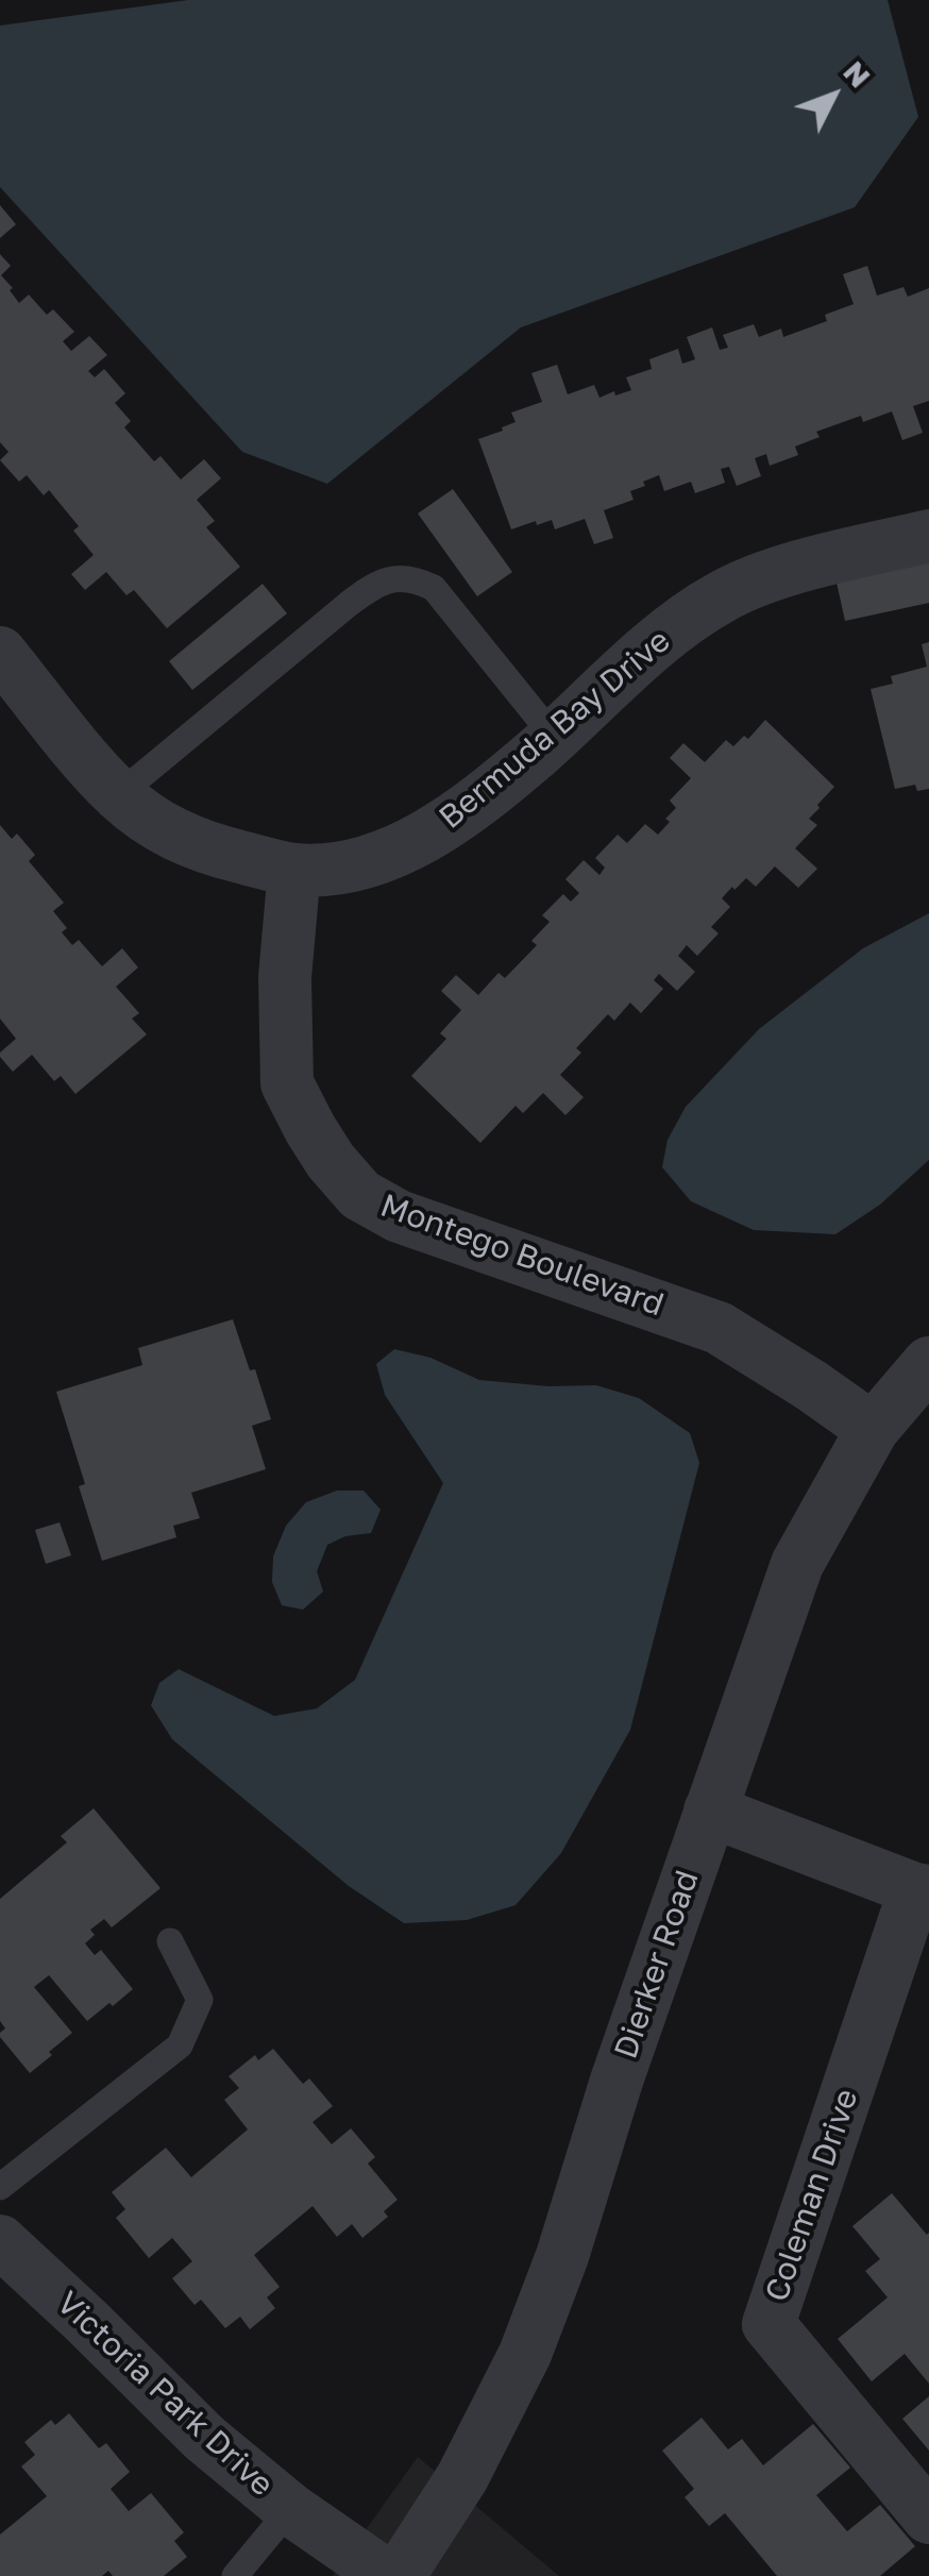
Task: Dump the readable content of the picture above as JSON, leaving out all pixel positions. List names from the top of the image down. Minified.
{"streets":{"street":["Bermuda Bay Drive","Montego Boulevard","Dierker Road","Coleman Drive","Victoria Park Drive"]},"crossings":[["Bermuda Bay Drive","Montego Boulevard"],["Montego Boulevard","Dierker Road"]],"north":"top right"}
